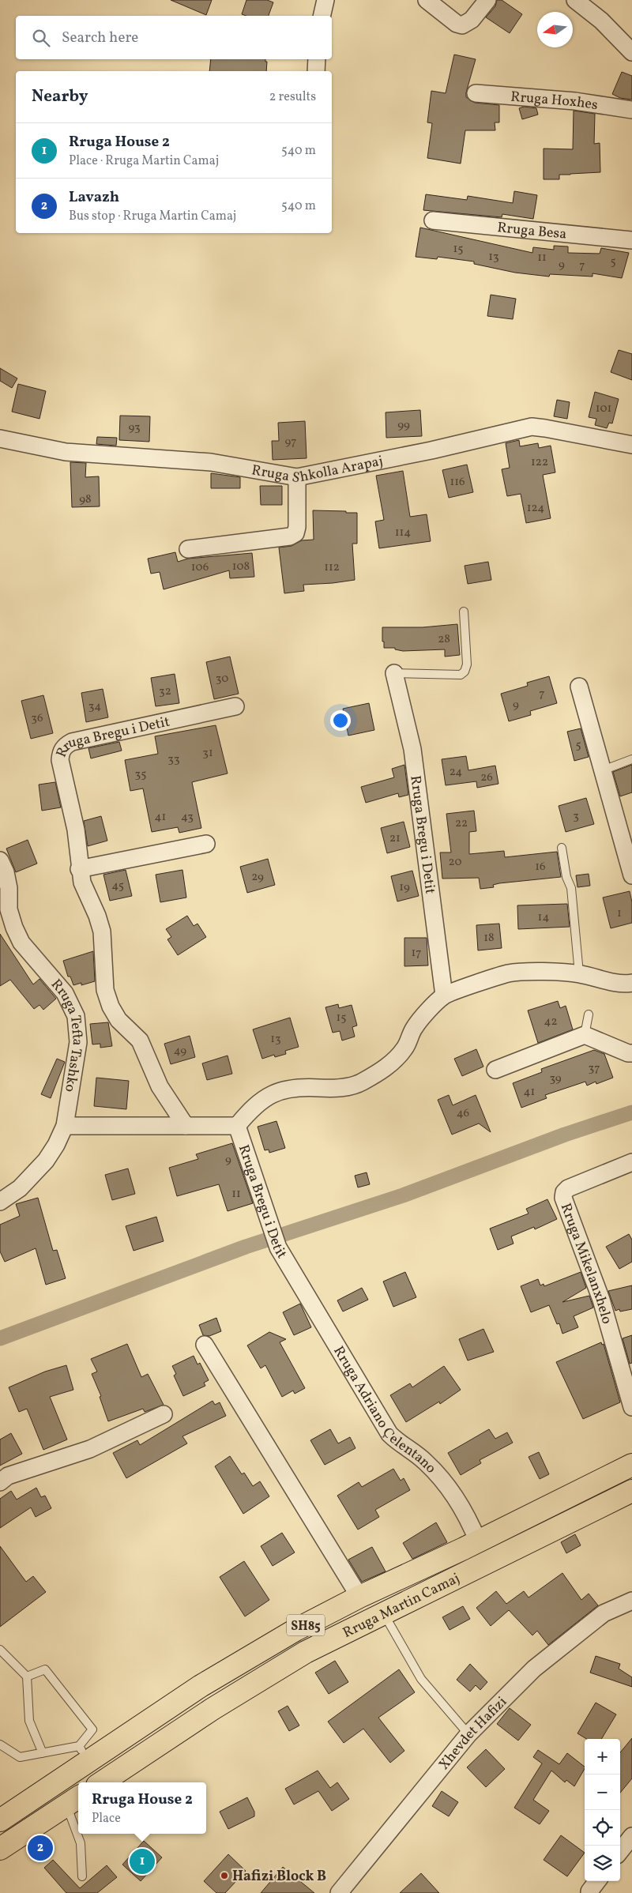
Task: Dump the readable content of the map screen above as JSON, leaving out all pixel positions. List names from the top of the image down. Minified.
{"streets":{"highway":["Rruga Martin Camaj","SH85"],"street":["Rruga Hoxhes","Rruga Besa","Rruga Shkolla Arapaj","Rruga Bregu i Detit","Rruga Tefta Tashko","Rruga Mikelanxhelo","Rruga Adriano Çelentano","Xhevdet Hafizi"]},"crossings":[["Rruga Bregu i Detit","Rruga Tefta Tashko"],["Rruga Bregu i Detit","Rruga Adriano Çelentano"],["Rruga Adriano Çelentano","Rruga Martin Camaj"]],"places":["Hafizi Block B"],"house_numbers":["15","13","11","5","9","7","101","99","93","97","122","116","98","124","114","108","106","112","28","30","32","7","9","34","36","5","31","33","24","35","26","3","41","43","22","21","20","16","29","45","19","1","14","18","17","15","42","13","49","37","39","41","46","9","11"],"north":"left","page":{"search":"Search here","heading":["Nearby","2 results"],"list":[{"mark":"1","name":"Rruga House 2","note":"Place · Rruga Martin Camaj","value":"540 m"},{"mark":"2","name":"Lavazh","note":"Bus stop · Rruga Martin Camaj","value":"540 m"}],"map_buttons":["+","−"],"popup":["Rruga House 2","Place"],"pins":["2","1"]}}
